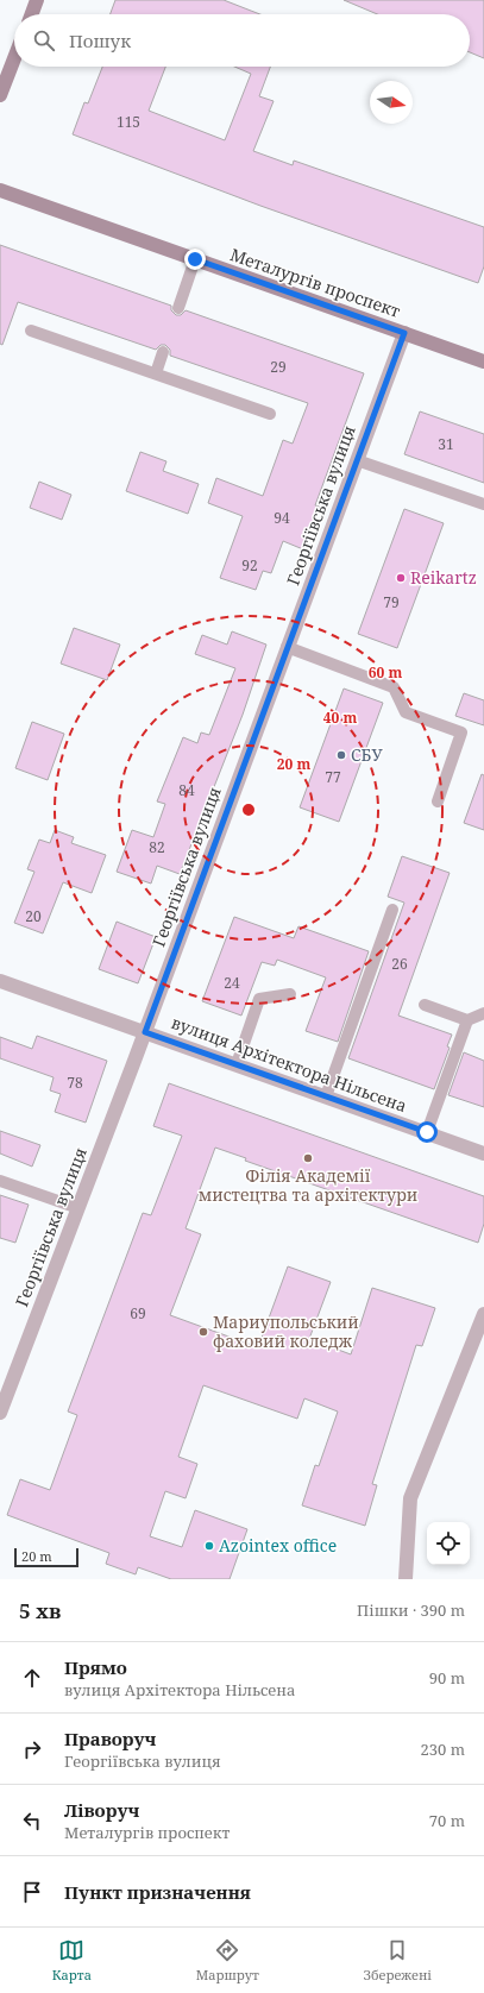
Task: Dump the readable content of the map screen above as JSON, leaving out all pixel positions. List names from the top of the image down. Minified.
{"streets":{"street":["Металургів проспект","Георгіївська вулиця","вулиця Архітектора Нільсена"]},"crossings":[["Металургів проспект","Георгіївська вулиця"],["Георгіївська вулиця","вулиця Архітектора Нільсена"]],"places":["Reikartz","СБУ","Філія Академії мистецтва та архітектури","Мариупольський фаховий коледж","Azointex office"],"house_numbers":["115","29","31","94","92","79","77","84","82","20","26","24","78","69"],"scale_bar":"20 m","north":"right","page":{"search":"Пошук","scale":"20 m","heading":["5 хв","Пішки · 390 m"],"list":[["Прямо","вулиця Архітектора Нільсена","90 m"],["Праворуч","Георгіївська вулиця","230 m"],["Ліворуч","Металургів проспект","70 m"],"Пункт призначення"],"nav":["Карта","Маршрут","Збережені"]},"rings":["60 m","40 m","20 m"]}
